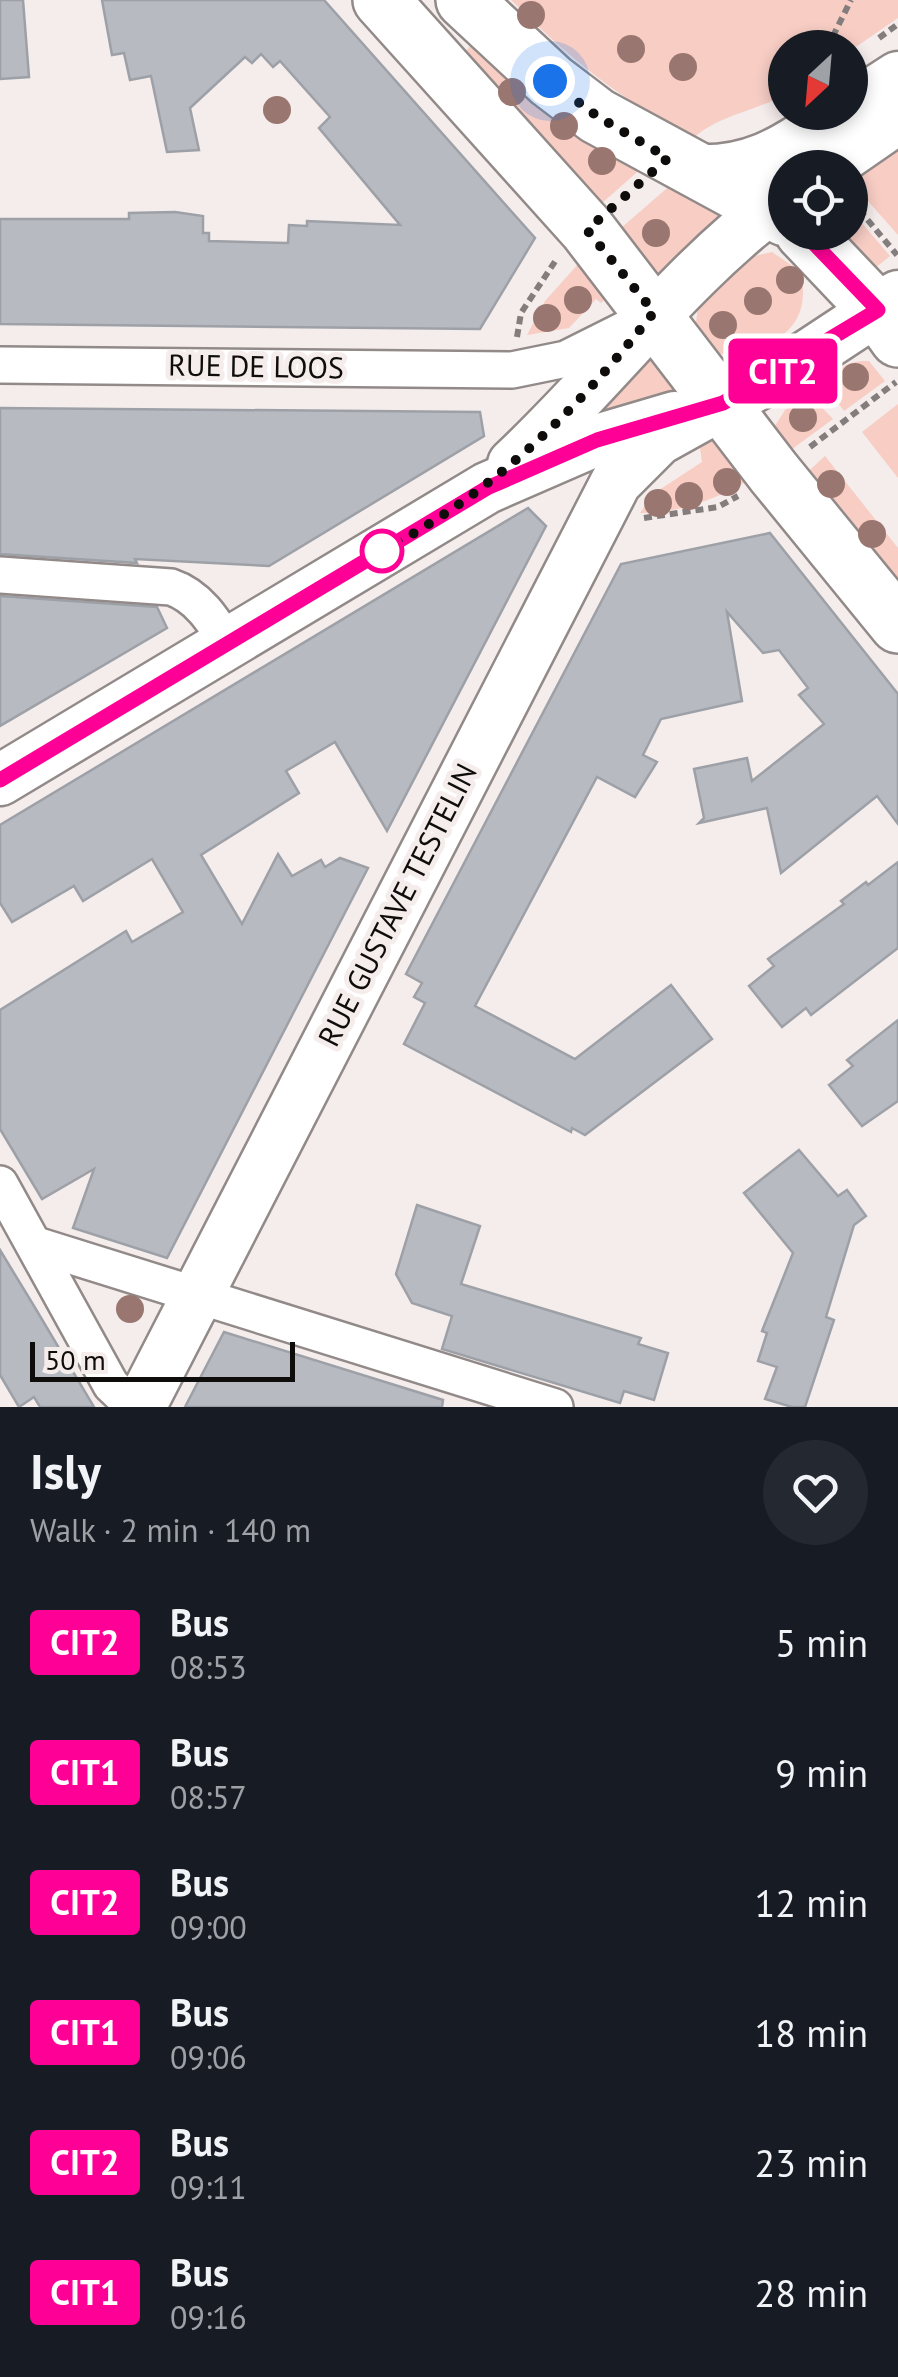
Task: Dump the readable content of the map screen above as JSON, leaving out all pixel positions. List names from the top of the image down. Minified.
{"streets":{"street":["RUE DE LOOS","RUE GUSTAVE TESTELIN"]},"lines":["bus line CIT2"],"scale_bar":"50 m","north":"bottom left","page":{"on_map":"CIT2","scale":"50 m","heading":["Isly","Walk · 2 min · 140 m"],"list":[{"mark":"CIT2","name":"Bus","note":"08:53","value":"5 min"},{"mark":"CIT1","name":"Bus","note":"08:57","value":"9 min"},{"mark":"CIT2","name":"Bus","note":"09:00","value":"12 min"},{"mark":"CIT1","name":"Bus","note":"09:06","value":"18 min"},{"mark":"CIT2","name":"Bus","note":"09:11","value":"23 min"},{"mark":"CIT1","name":"Bus","note":"09:16","value":"28 min"}]}}
